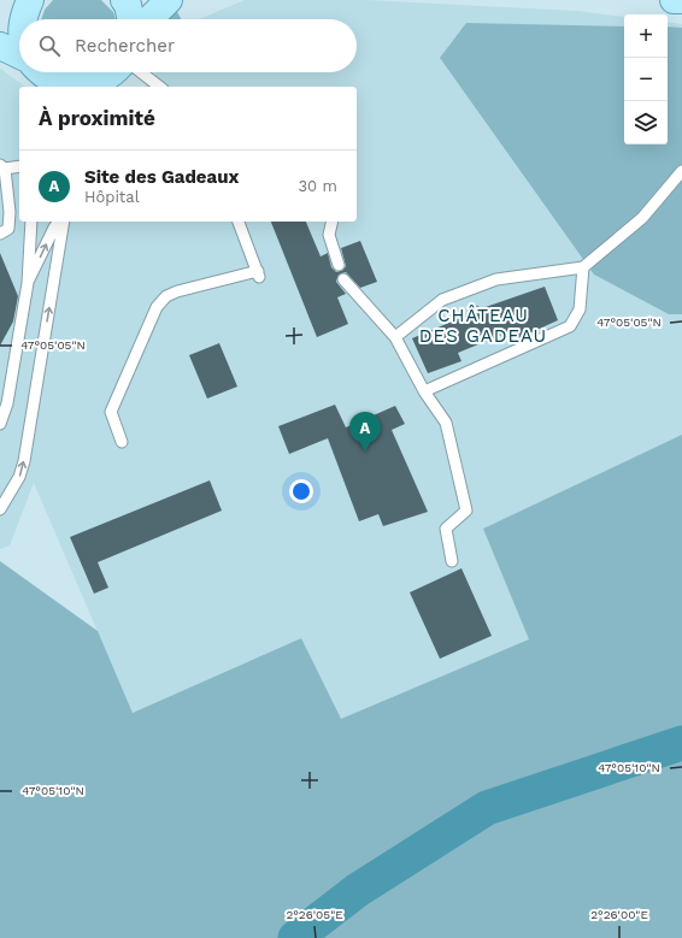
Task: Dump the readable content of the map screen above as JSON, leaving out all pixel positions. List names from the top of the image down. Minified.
{"districts":["CHÂTEAU DES GADEAU"],"page":{"map_buttons":["+","−"],"search":"Rechercher","heading":"À proximité","list":[{"mark":"A","name":"Site des Gadeaux","note":"Hôpital","value":"30 m"}],"pins":"A"},"coordinates":["47°05'05\"N","47°05'10\"N","2°26'05\"E","2°26'00\"E"]}
